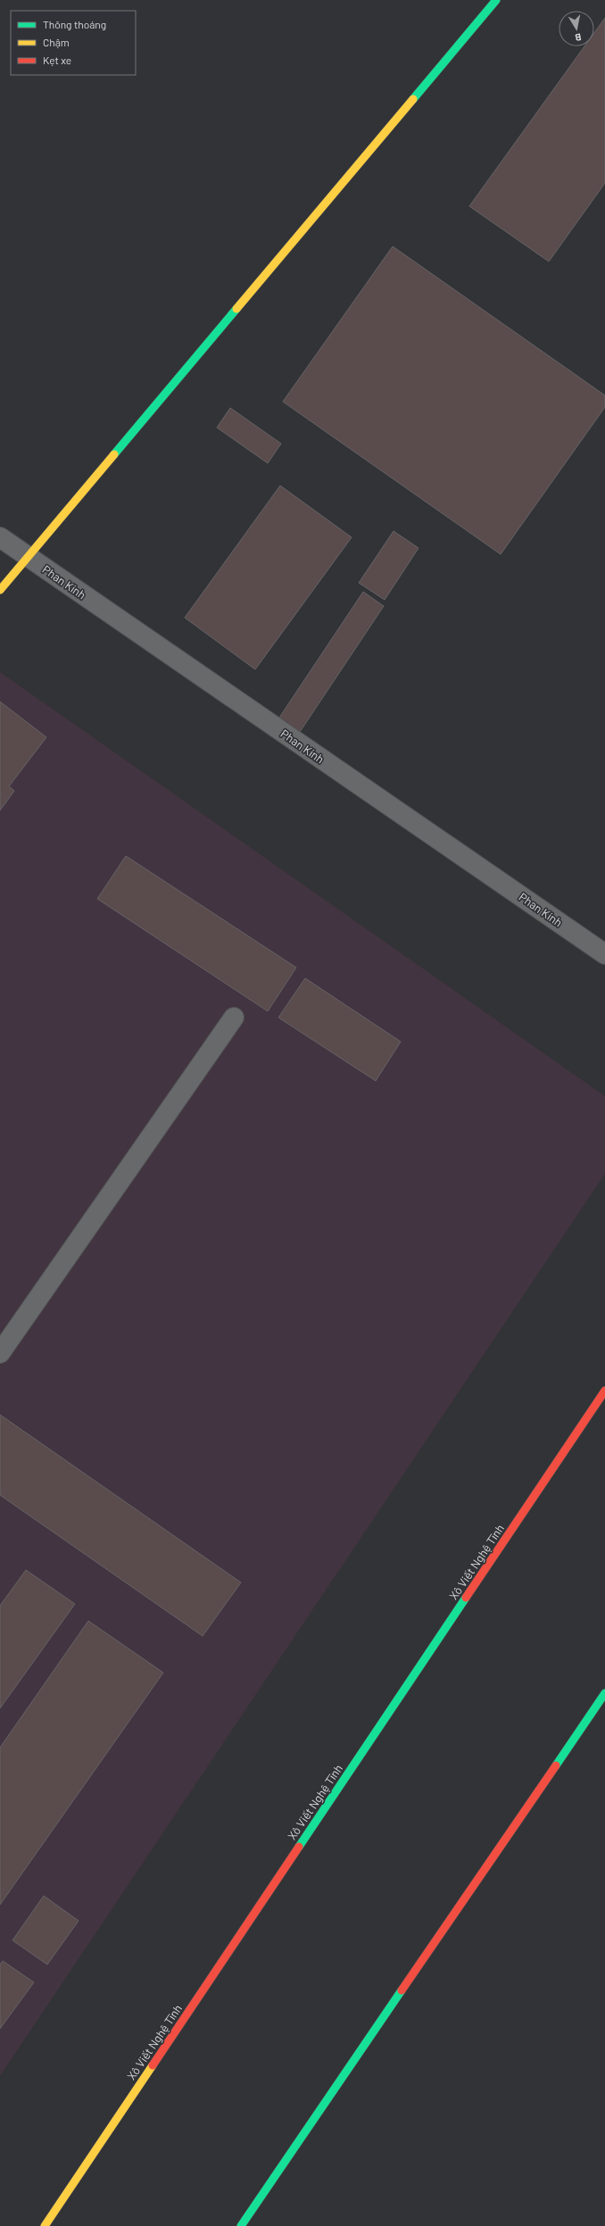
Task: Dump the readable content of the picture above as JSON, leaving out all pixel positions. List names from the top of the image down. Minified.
{"streets":{"street":["Phan Kính","Xô Viết Nghệ Tĩnh"]},"legend":["Thông thoáng","Chậm","Kẹt xe"],"north":"bottom"}
